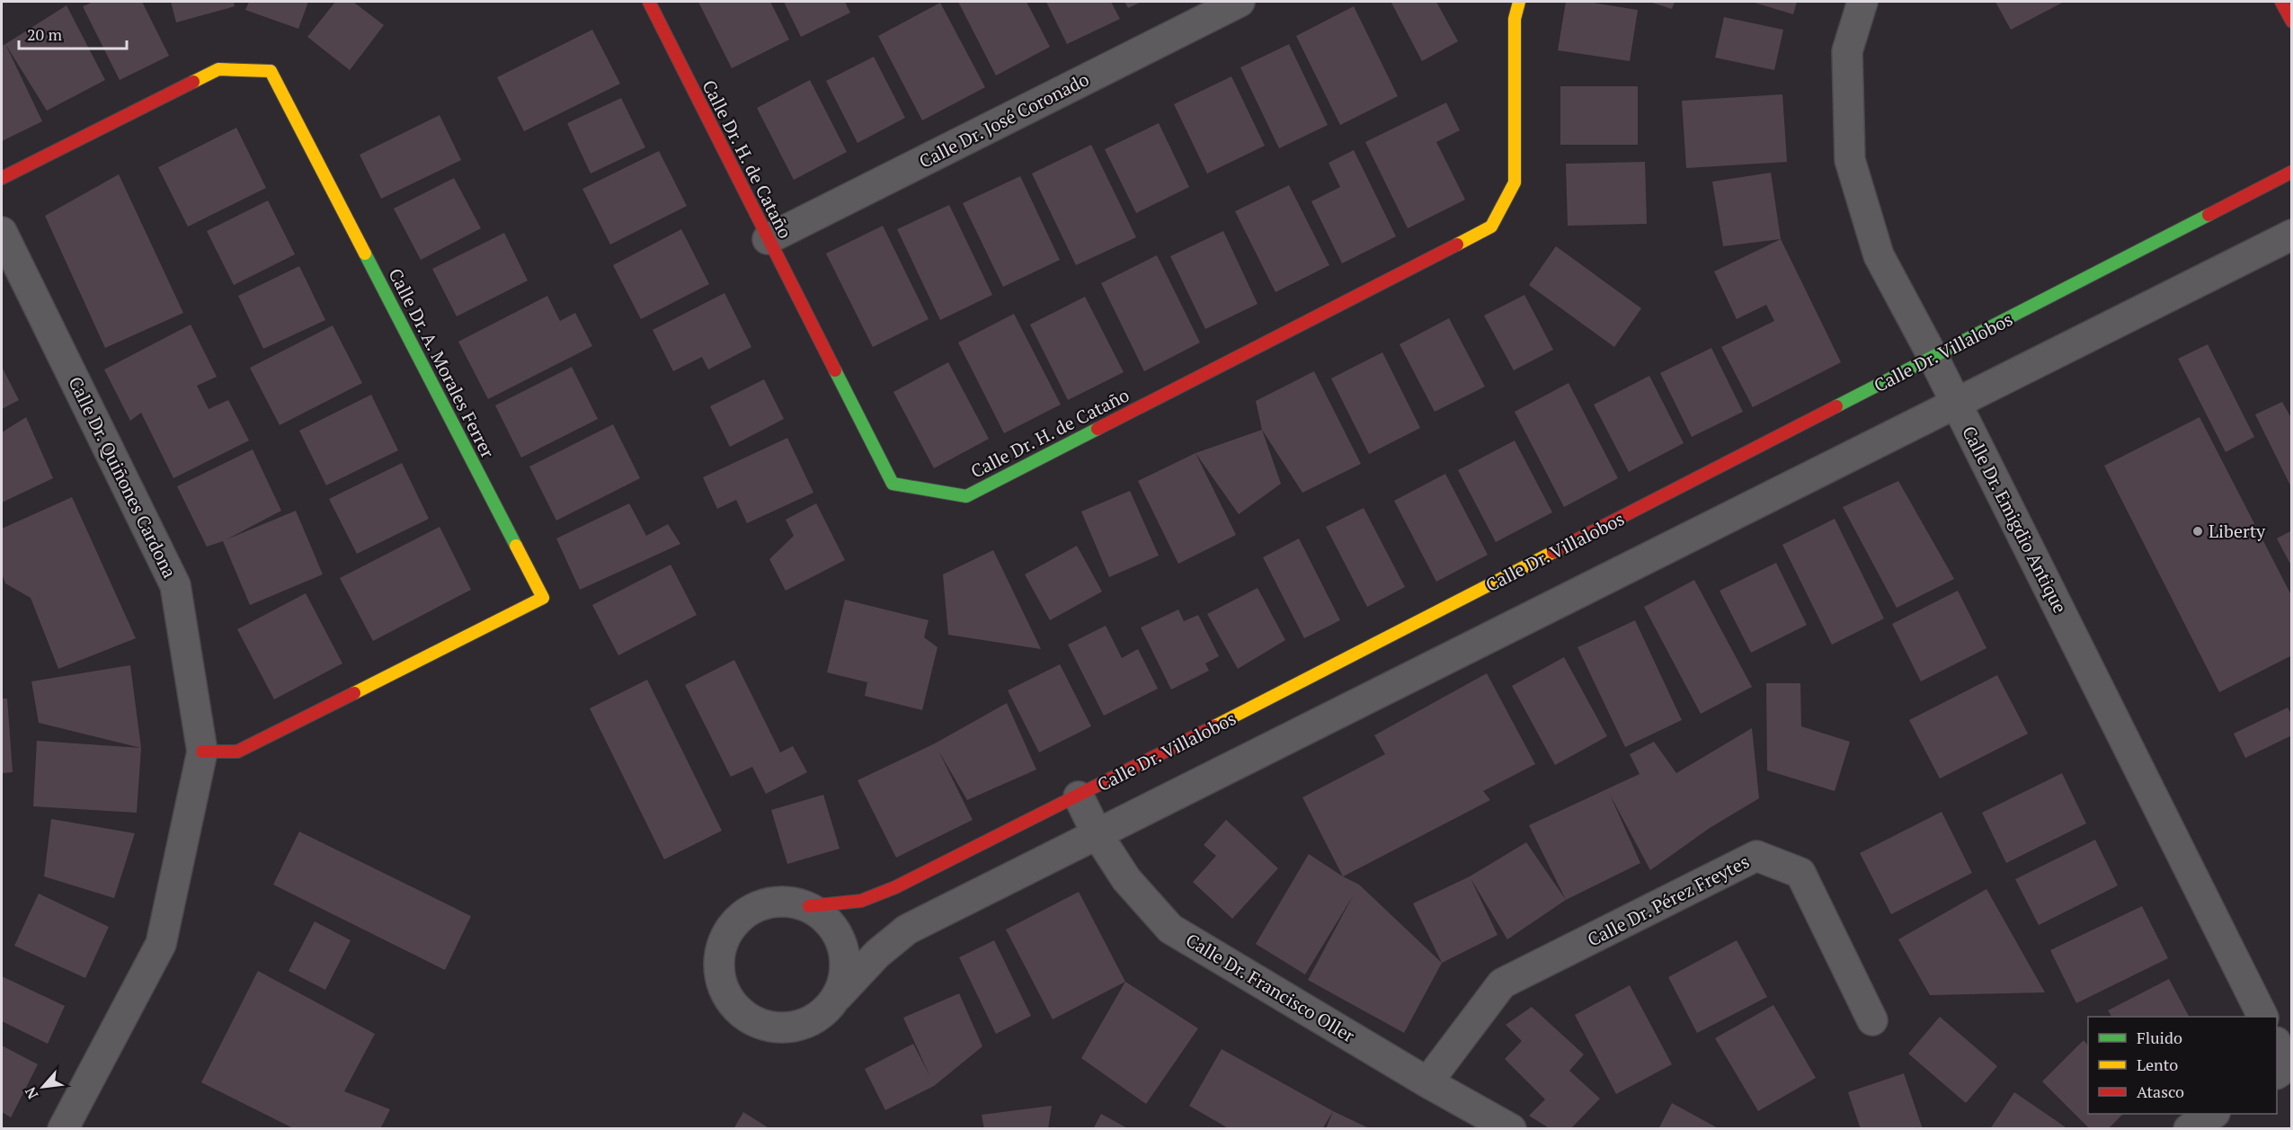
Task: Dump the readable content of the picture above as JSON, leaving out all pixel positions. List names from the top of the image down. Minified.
{"streets":{"street":["Calle Dr. José Coronado","Calle Dr. H. de Cataño","Calle Dr. Villalobos","Calle Dr. A. Morales Ferrer","Calle Dr. Quiñones Cardona","Calle Dr. Emigdio Antique","Calle Dr. Pérez Freytes","Calle Dr. Francisco Oller"]},"crossings":[["Calle Dr. José Coronado","Calle Dr. H. de Cataño"],["Calle Dr. Villalobos","Calle Dr. Emigdio Antique"],["Calle Dr. Villalobos","Calle Dr. Francisco Oller"],["Calle Dr. A. Morales Ferrer","Calle Dr. Quiñones Cardona"],["Calle Dr. Pérez Freytes","Calle Dr. Francisco Oller"]],"places":["Liberty"],"legend":["Fluido","Lento","Atasco"],"scale_bar":"20 m","north":"bottom left"}
